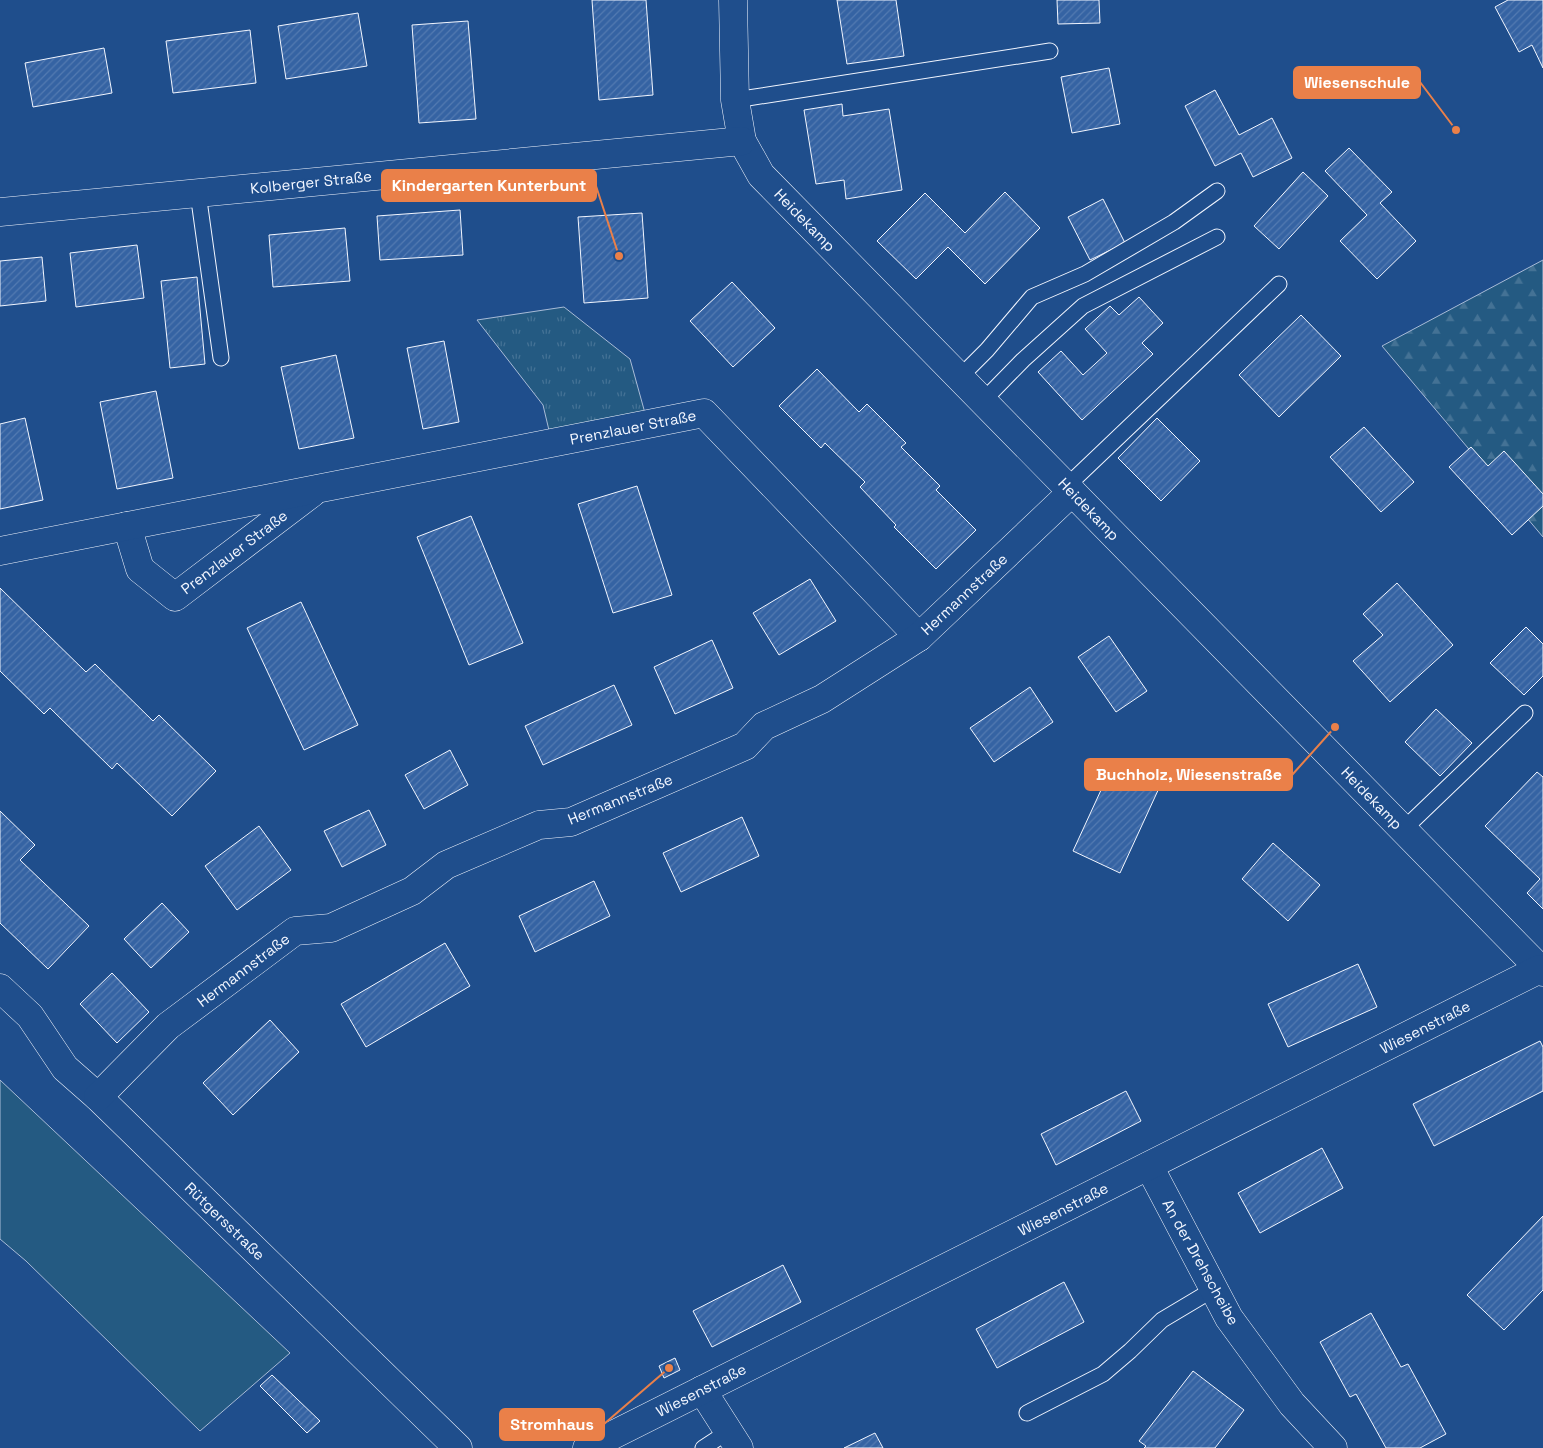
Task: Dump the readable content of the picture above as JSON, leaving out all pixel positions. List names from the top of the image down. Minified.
{"streets":{"street":["Kolberger Straße","Heidekamp","Prenzlauer Straße","Hermannstraße","Wiesenstraße","Rütgersstraße","An der Drehscheibe"]},"crossings":[["Kolberger Straße","Heidekamp"],["Heidekamp","Hermannstraße"],["Heidekamp","Wiesenstraße"],["Prenzlauer Straße","Hermannstraße"],["Hermannstraße","Rütgersstraße"],["Wiesenstraße","An der Drehscheibe"]],"places":["Wiesenschule","Kindergarten Kunterbunt","Buchholz, Wiesenstraße","Stromhaus"]}
